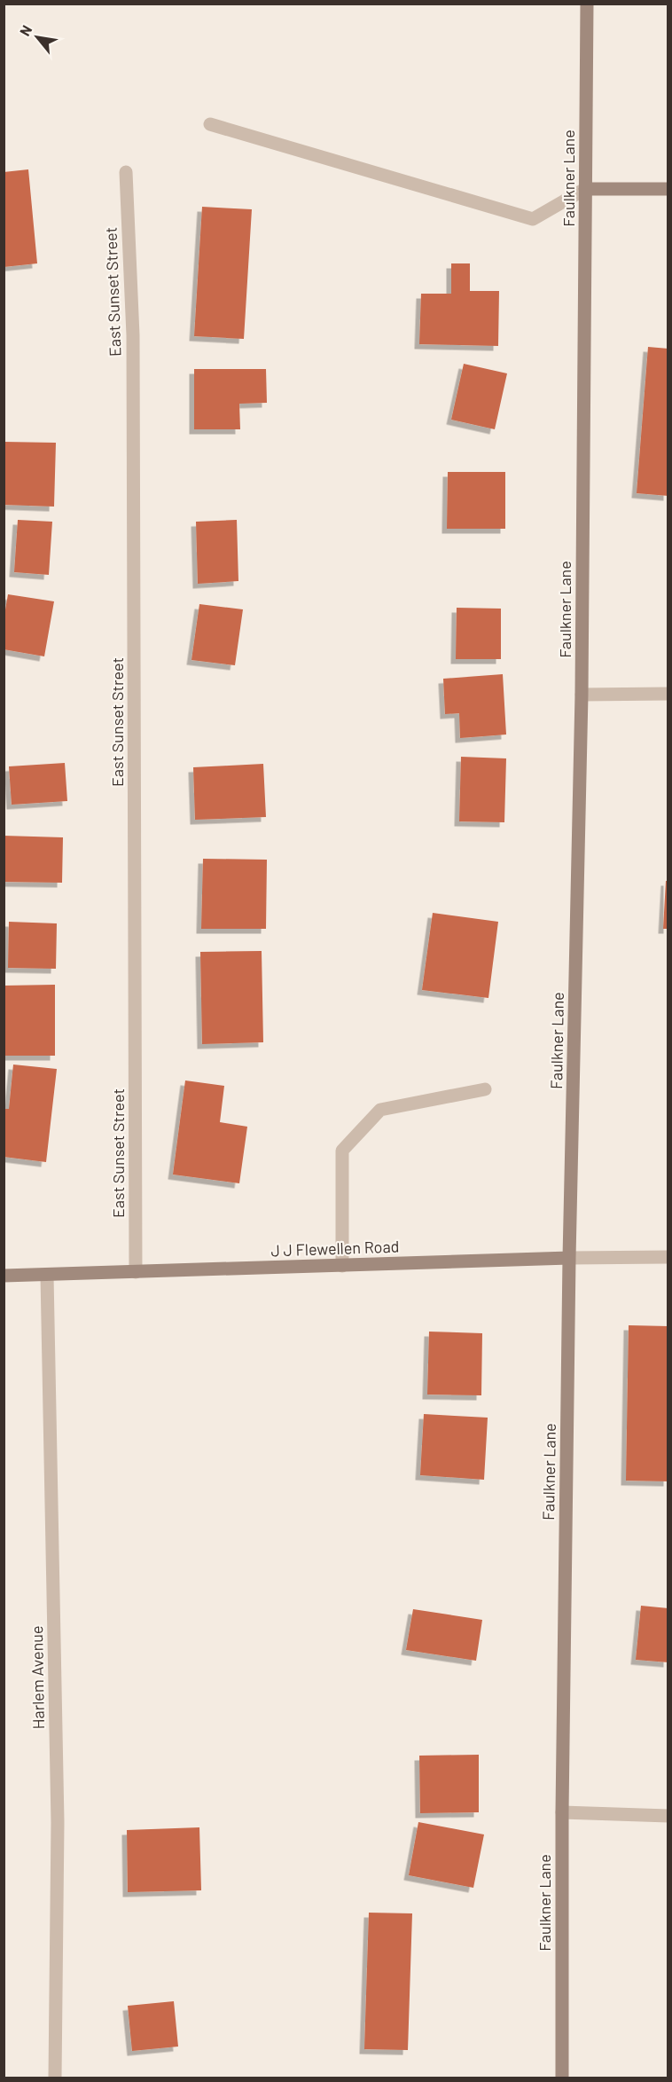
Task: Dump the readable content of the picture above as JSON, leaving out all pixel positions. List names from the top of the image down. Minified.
{"streets":{"street":["Faulkner Lane","East Sunset Street","J J Flewellen Road","Harlem Avenue"]},"crossings":[["Faulkner Lane","J J Flewellen Road"],["East Sunset Street","J J Flewellen Road"],["J J Flewellen Road","Harlem Avenue"]],"north":"top left"}
